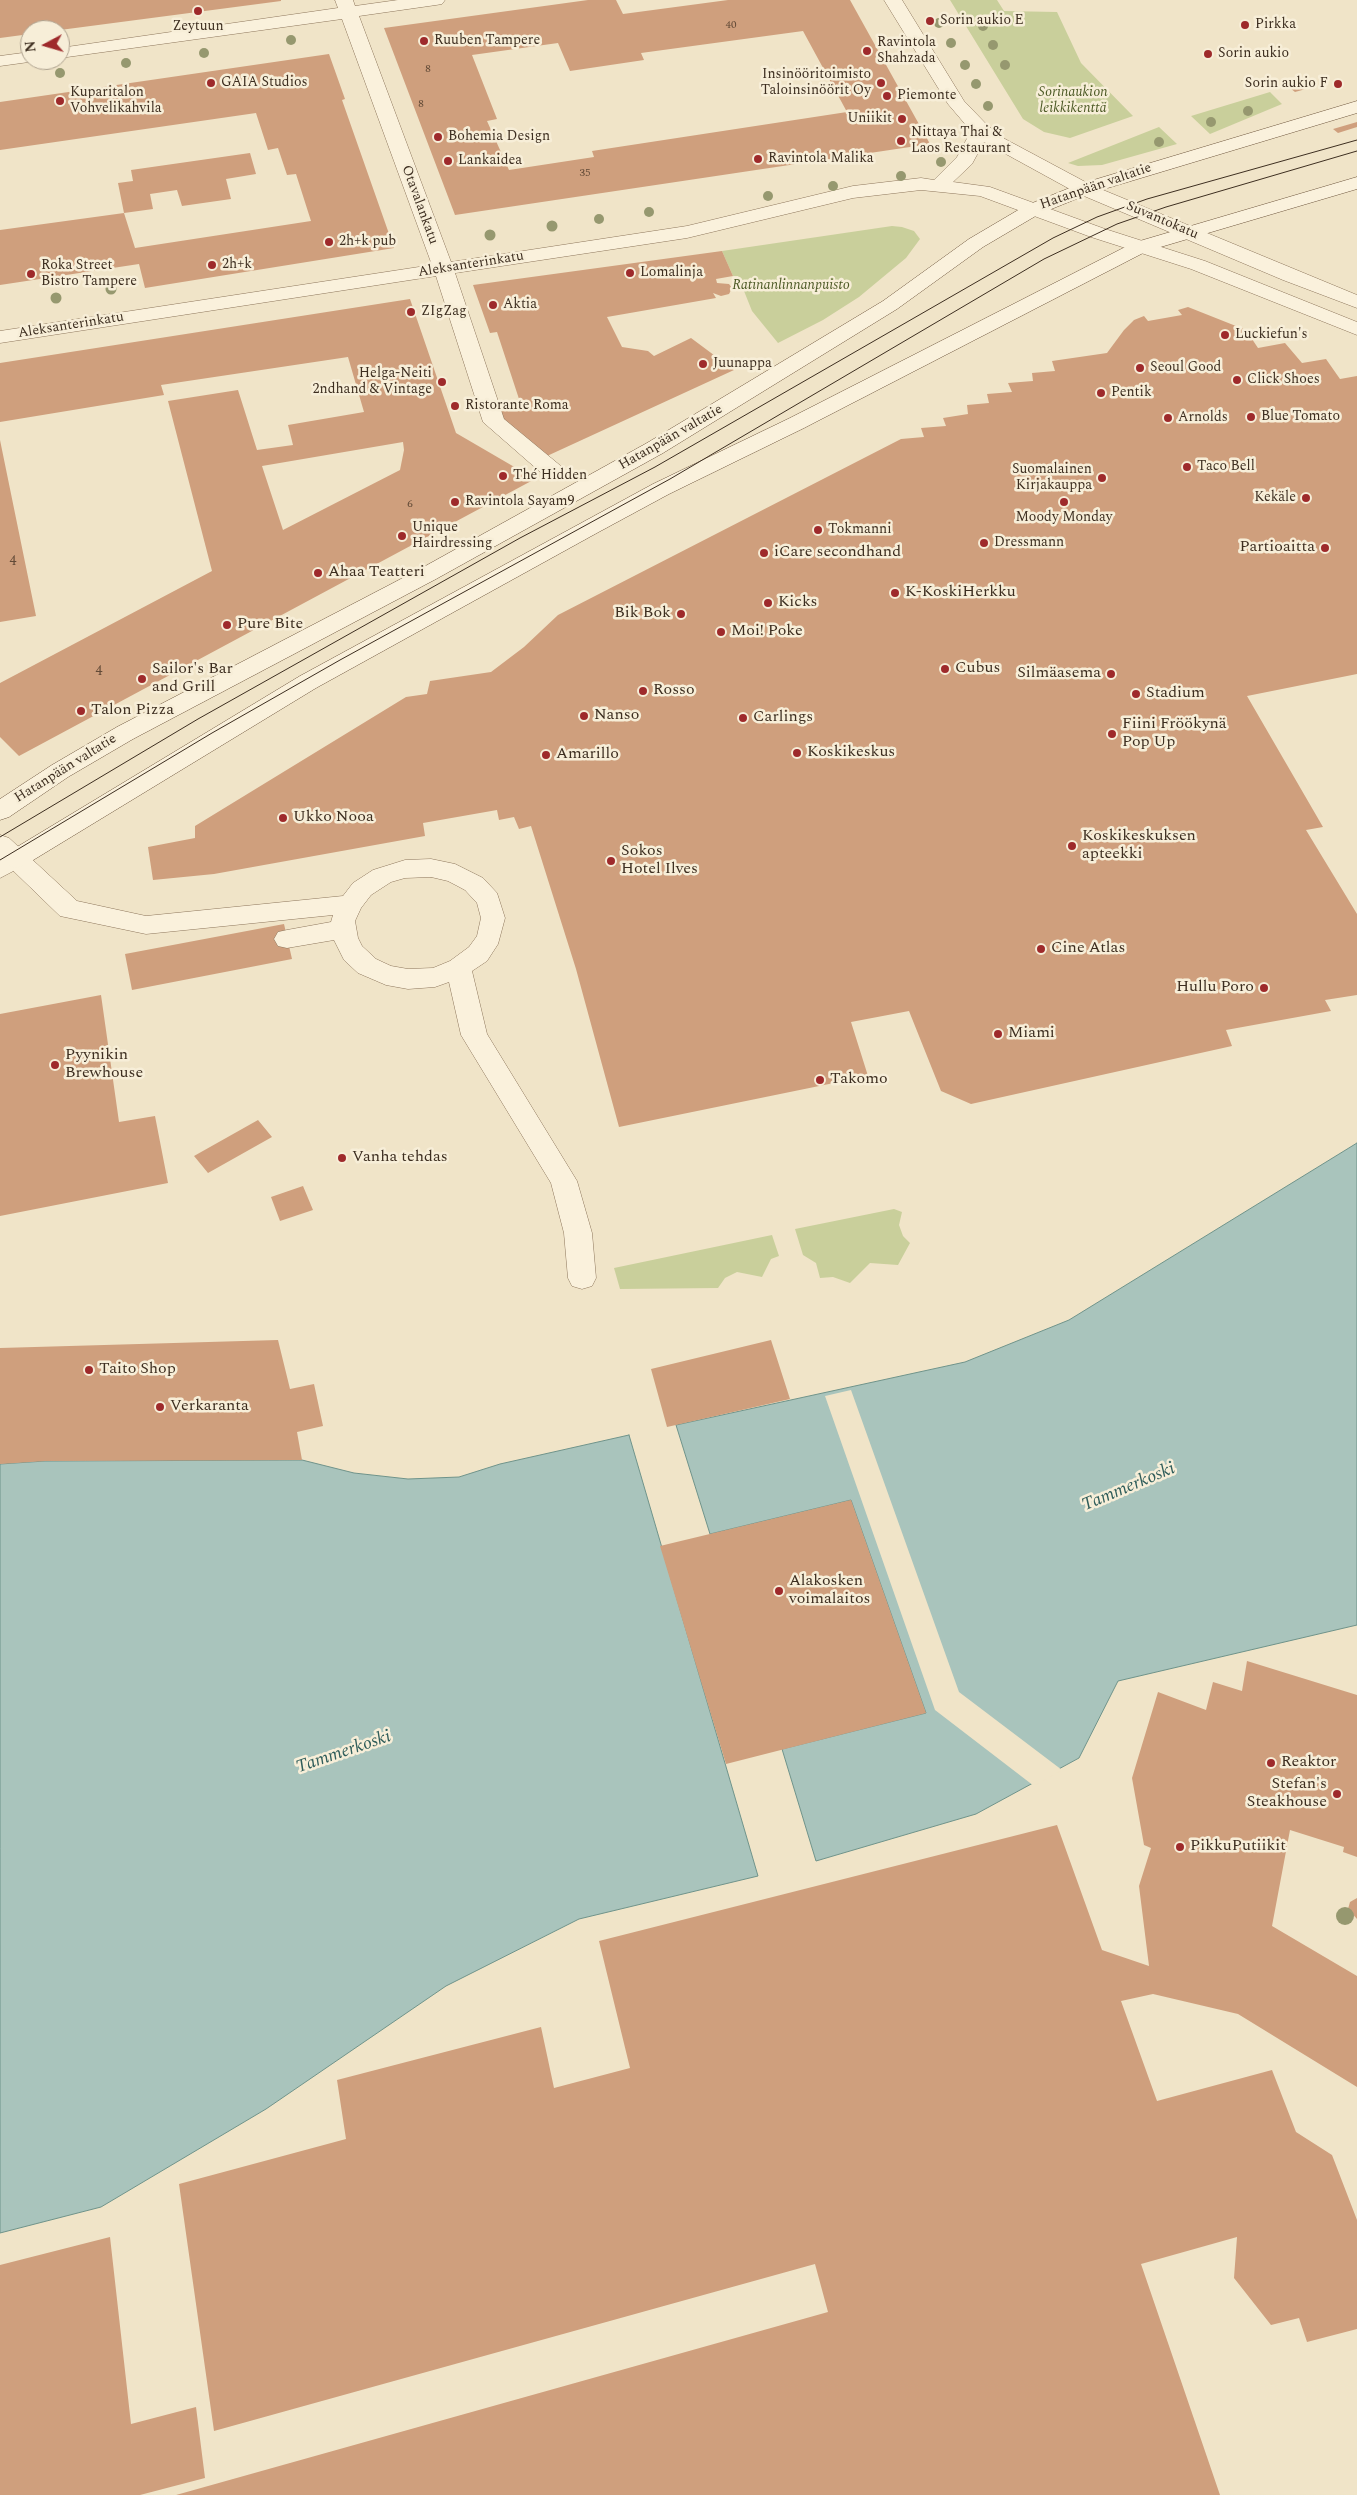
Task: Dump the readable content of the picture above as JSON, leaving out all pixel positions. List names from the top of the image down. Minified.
{"streets":{"street":["Hatanpään valtatie","Otavalankatu","Suvantokatu","Aleksanterinkatu"]},"crossings":[["Hatanpään valtatie","Suvantokatu"],["Hatanpään valtatie","Aleksanterinkatu"],["Otavalankatu","Aleksanterinkatu"],["Suvantokatu","Aleksanterinkatu"]],"water":["Tammerkoski"],"parks":["Sorinaukion leikkikenttä","Ratinanlinnanpuisto"],"places":["Zeytuun","Sorin aukio E","Pirkka","Ruuben Tampere","Ravintola Shahzada","Sorin aukio","GAIA Studios","Insinööritoimisto Taloinsinöörit Oy","Sorin aukio F","Piemonte","Kuparitalon Vohvelikahvila","Uniikit","Bohemia Design","Nittaya Thai & Laos Restaurant","Ravintola Malika","Lankaidea","2h+k pub","2h+k","Lomalinja","Roka Street Bistro Tampere","Aktia","ZIgZag","Luckiefun's","Juunappa","Seoul Good","Click Shoes","Helga-Neiti 2ndhand & Vintage","Pentik","Ristorante Roma","Blue Tomato","Arnolds","Taco Bell","Thé Hidden","Suomalainen Kirjakauppa","Kekäle","Ravintola Sayam9","Moody Monday","Tokmanni","Unique Hairdressing","Dressmann","Partioaitta","iCare secondhand","Ahaa Teatteri","K-KoskiHerkku","Kicks","Bik Bok","Pure Bite","Moi! Poke","Cubus","Silmäasema","Sailor's Bar and Grill","Rosso","Stadium","Talon Pizza","Nanso","Carlings","Fiini Fröökynä Pop Up","Koskikeskus","Amarillo","Ukko Nooa","Koskikeskuksen apteekki","Sokos Hotel Ilves","Cine Atlas","Hullu Poro","Miami","Pyynikin Brewhouse","Takomo","Vanha tehdas","Taito Shop","Verkaranta","Alakosken voimalaitos","Reaktor","Stefan's Steakhouse","PikkuPutiikit"],"house_numbers":["40","8","8","35","6","4","4"],"north":"left"}
